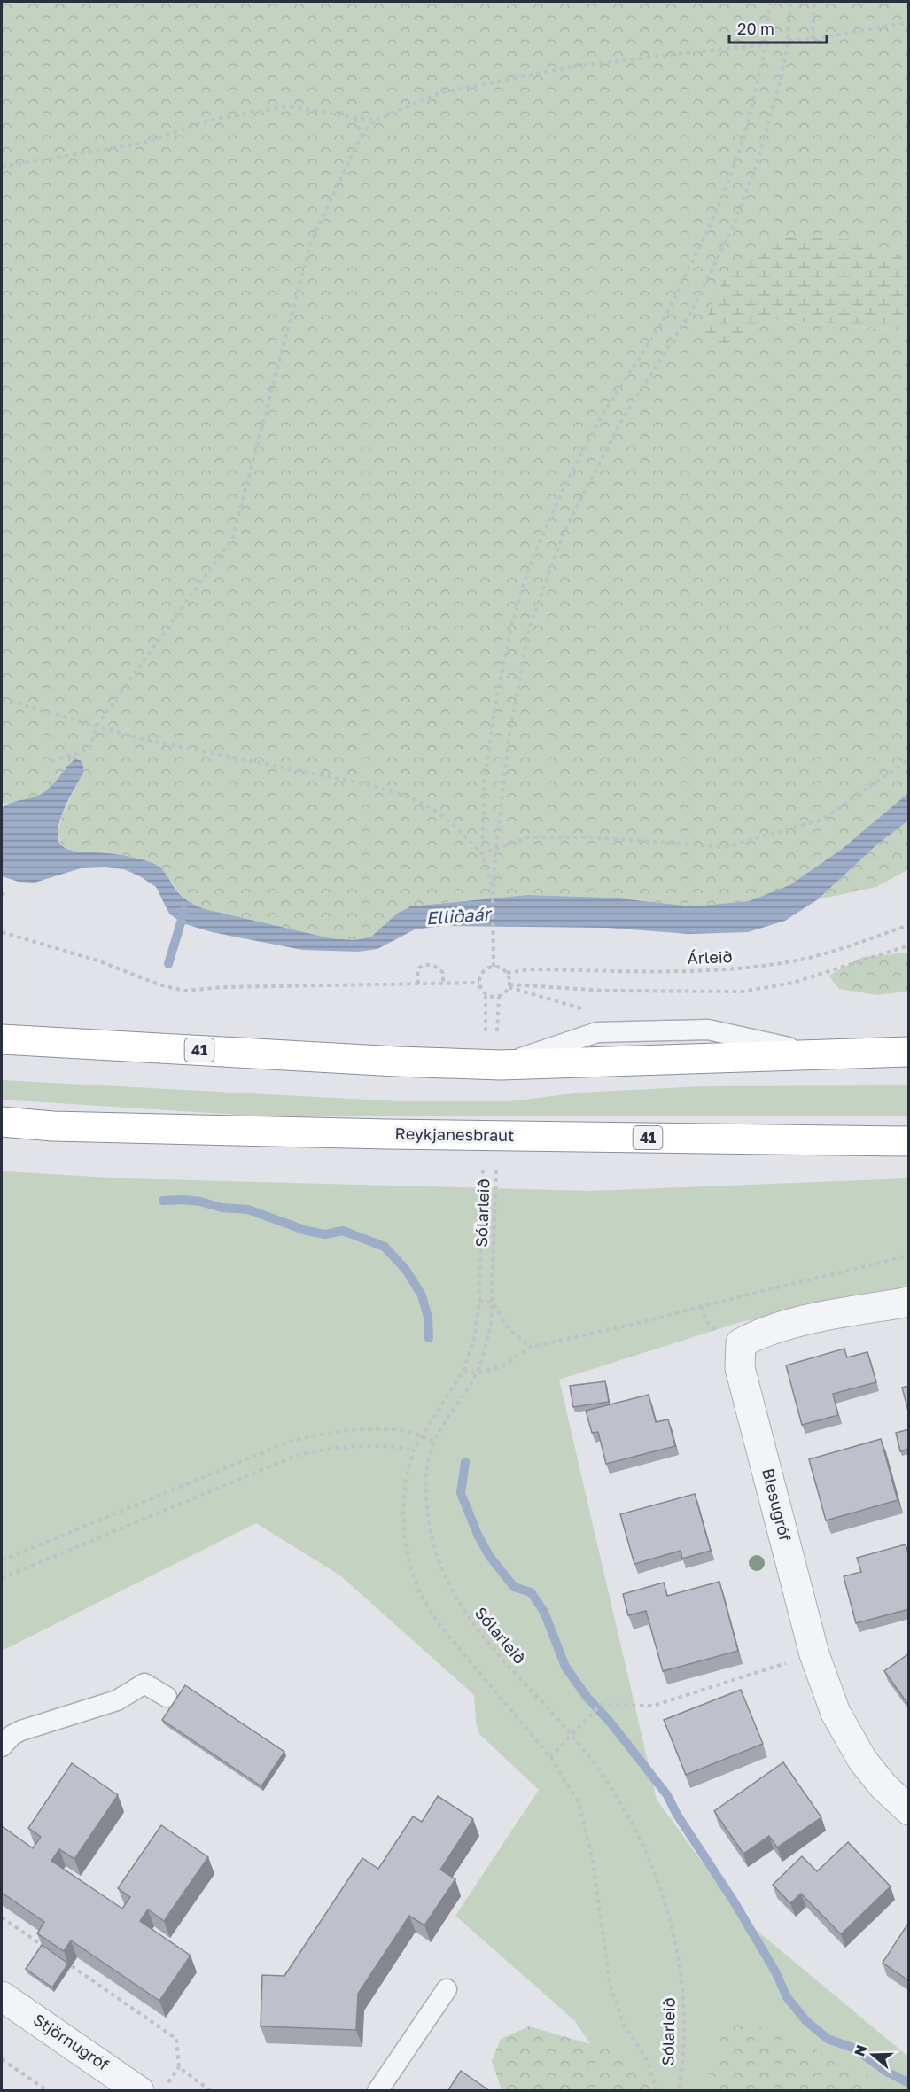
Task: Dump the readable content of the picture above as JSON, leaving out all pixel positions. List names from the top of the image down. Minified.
{"streets":{"highway":["41","Reykjanesbraut"],"street":["Blesugróf","Stjörnugróf"],"path":["Árleið","Sólarleið"]},"water":["Elliðaár"],"scale_bar":"20 m","north":"left"}
